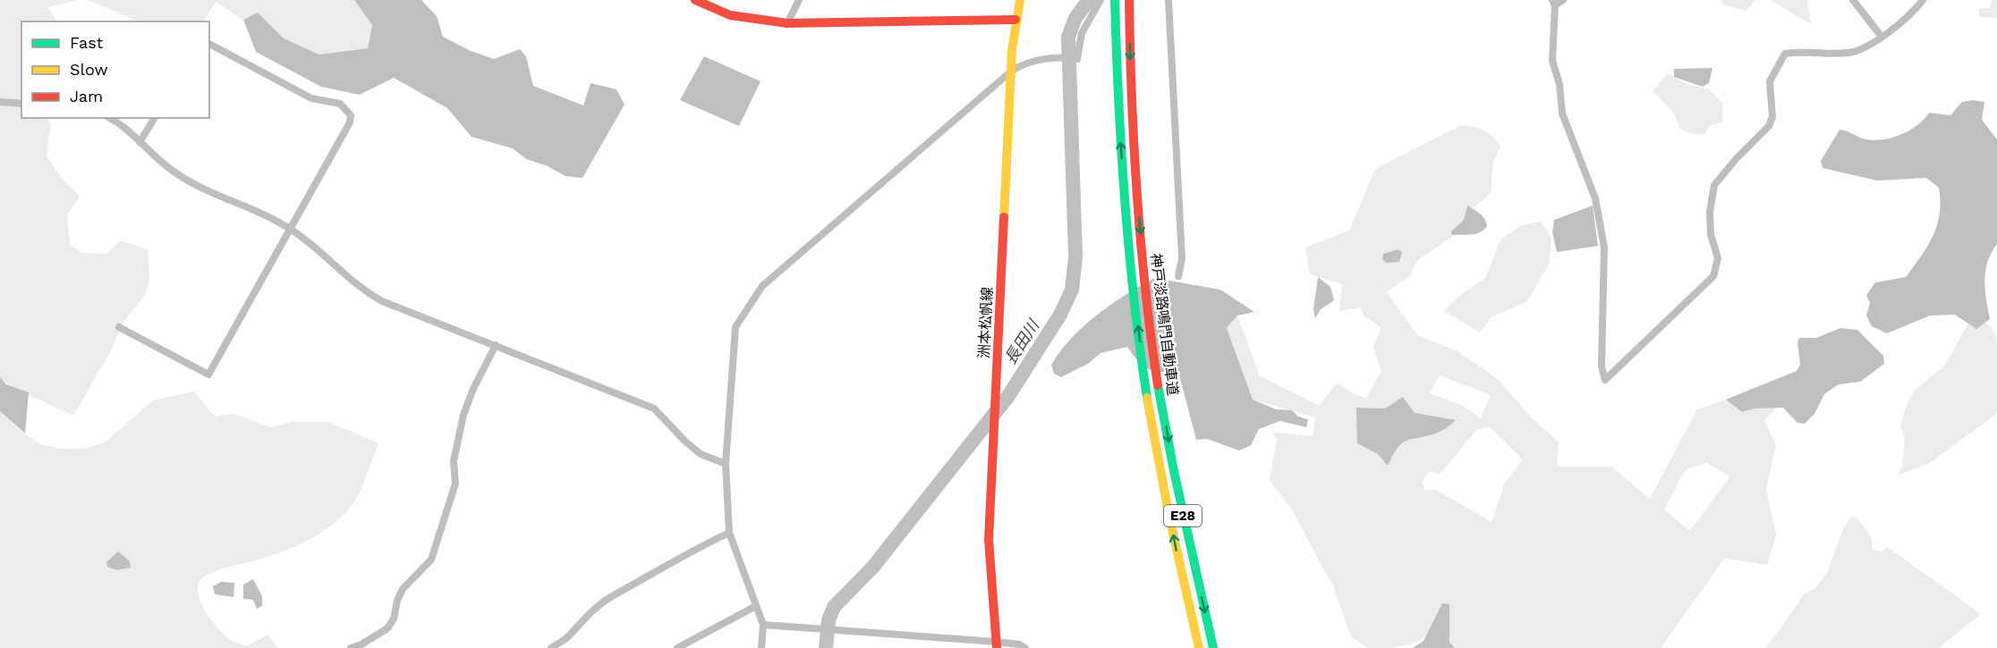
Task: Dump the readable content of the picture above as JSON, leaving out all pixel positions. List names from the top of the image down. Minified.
{"streets":{"main road":["洲本松帆線","神戸淡路鳴門自動車道","E28"]},"water":["長田川"],"legend":["Fast","Slow","Jam"]}
